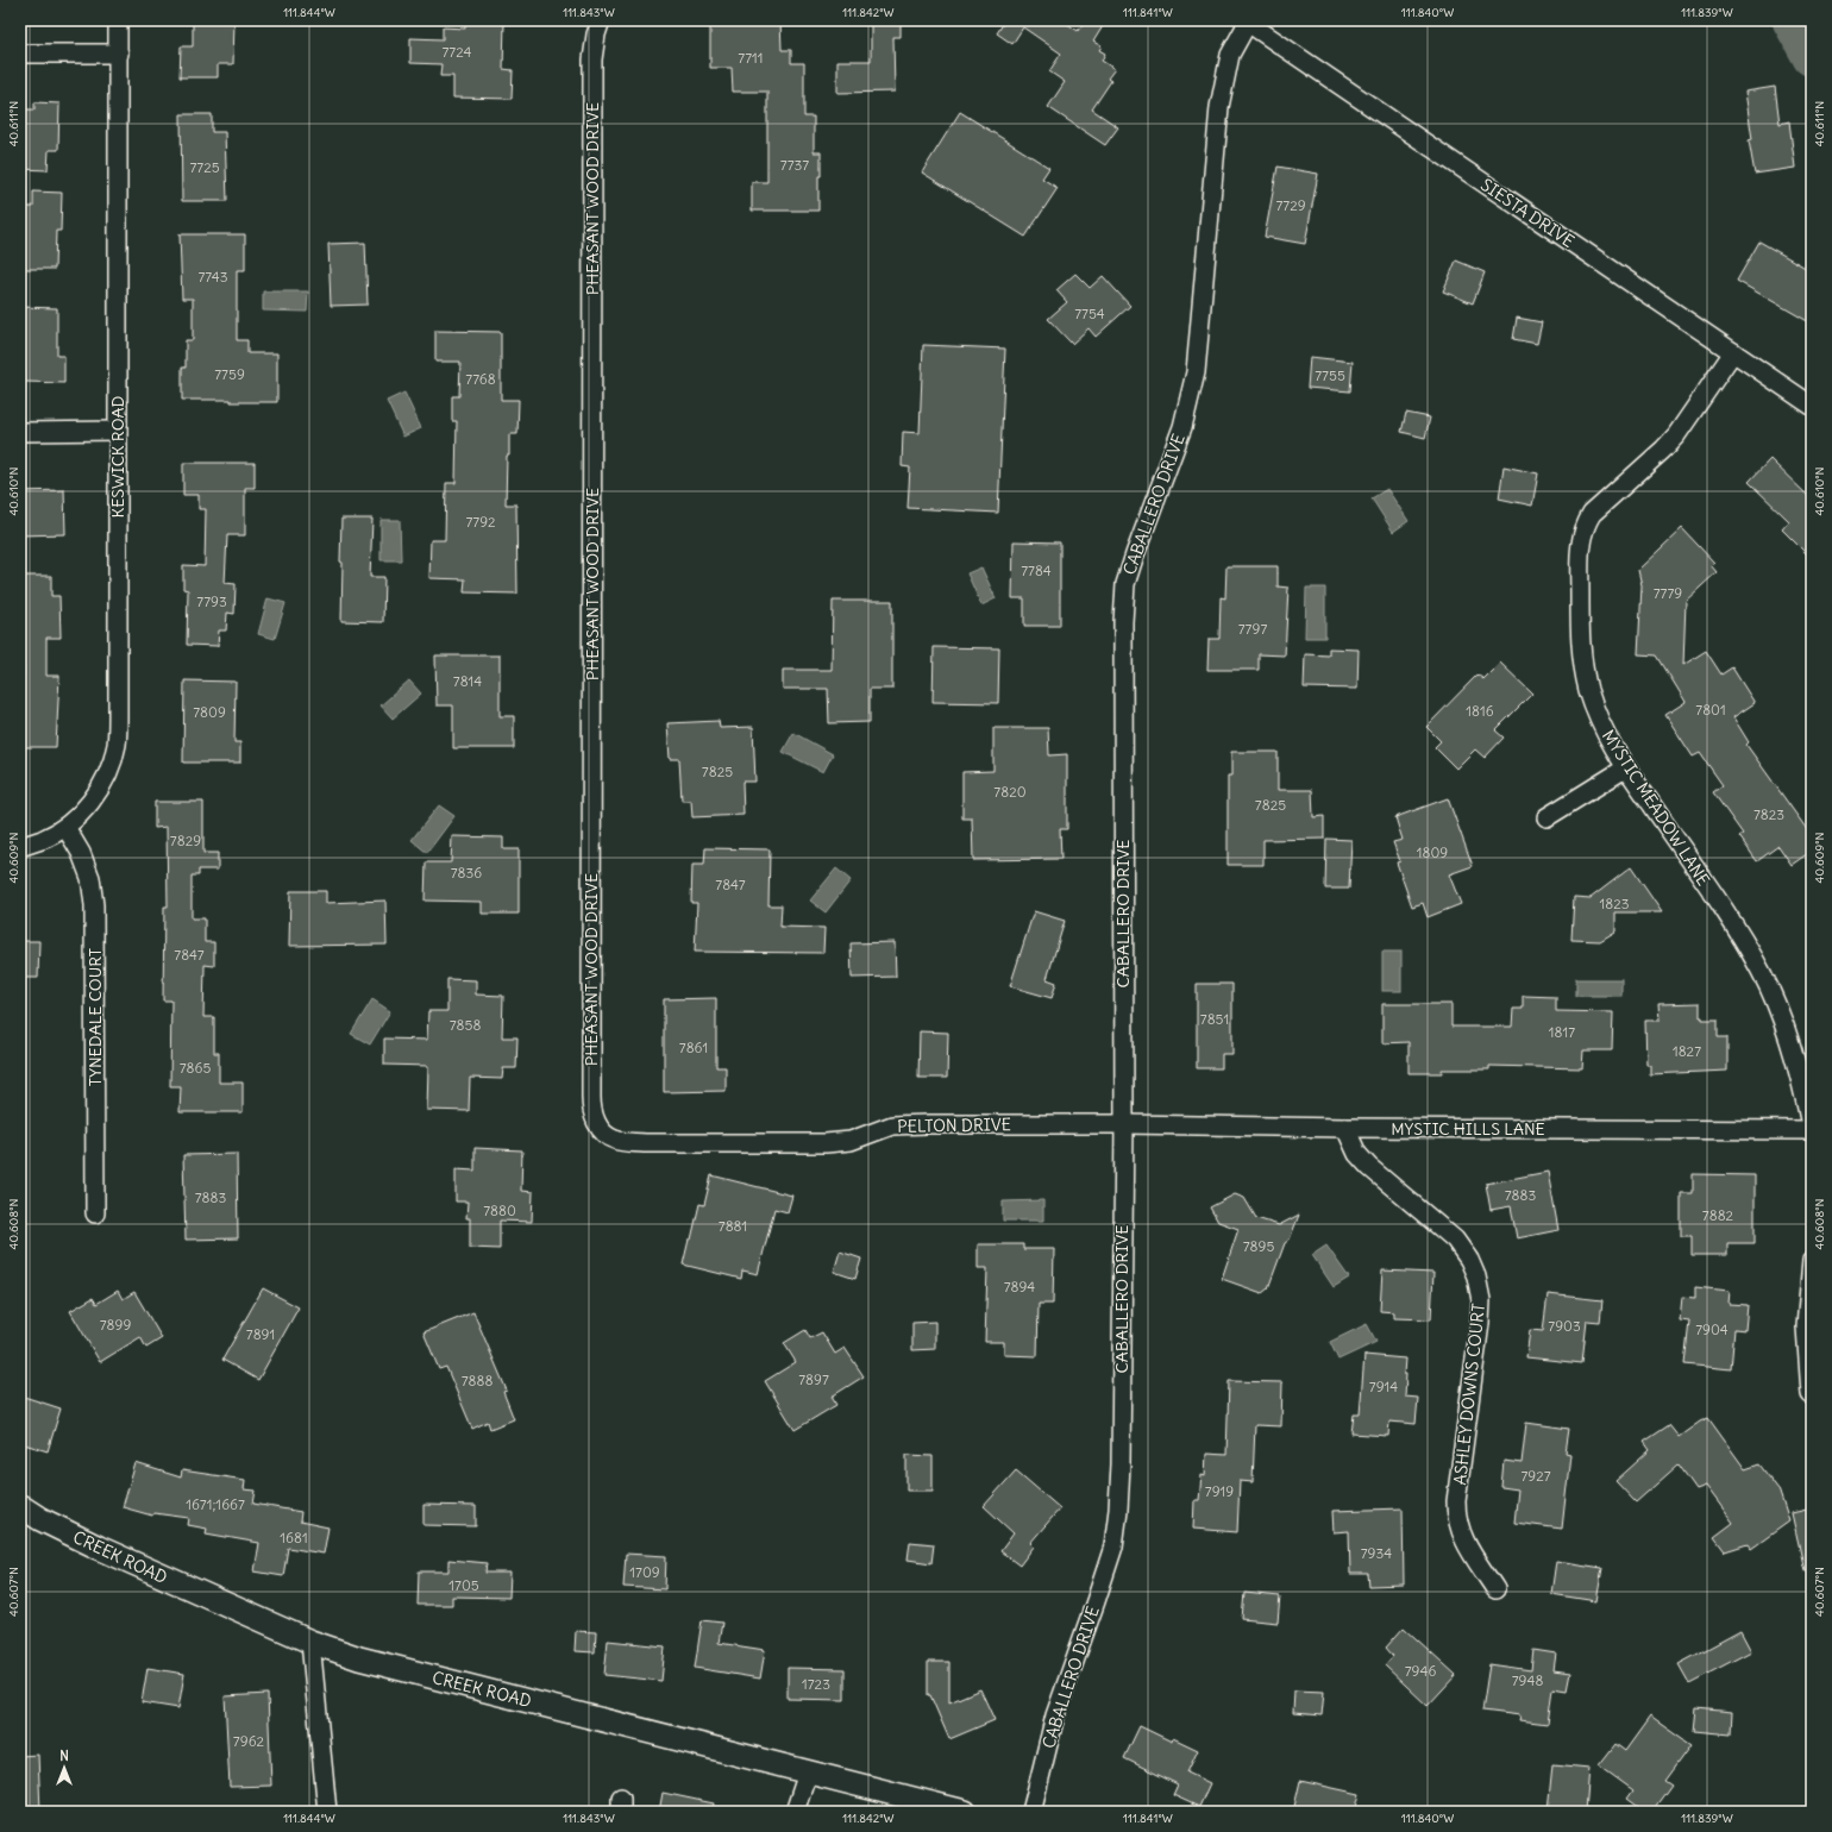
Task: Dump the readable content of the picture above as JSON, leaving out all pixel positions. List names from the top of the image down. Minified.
{"streets":{"street":["PHEASANT WOOD DRIVE","SIESTA DRIVE","KESWICK ROAD","CABALLERO DRIVE","MYSTIC MEADOW LANE","TYNEDALE COURT","PELTON DRIVE","MYSTIC HILLS LANE","ASHLEY DOWNS COURT","CREEK ROAD"]},"crossings":[["PHEASANT WOOD DRIVE","PELTON DRIVE"],["SIESTA DRIVE","CABALLERO DRIVE"],["SIESTA DRIVE","MYSTIC MEADOW LANE"],["KESWICK ROAD","TYNEDALE COURT"],["CABALLERO DRIVE","PELTON DRIVE"],["CABALLERO DRIVE","MYSTIC HILLS LANE"],["MYSTIC MEADOW LANE","MYSTIC HILLS LANE"],["PELTON DRIVE","MYSTIC HILLS LANE"],["MYSTIC HILLS LANE","ASHLEY DOWNS COURT"]],"house_numbers":["7724","7711","7737","7725","7729","7743","7754","7759","7755","7768","7792","7784","7779","7793","7797","7814","7801","1816","7809","7825","7820","7825","7823","7829","1809","7836","7847","1823","7847","7851","7858","1817","7861","1827","7865","7883","7883","7880","7882","7881","7895","7894","7899","7903","7904","7891","7897","7888","7914","7927","7919","1671;1667","1681","7934","1709","1705","7946","7948","1723","7962"],"north":"top","coordinates":["111.844°W","111.843°W","111.842°W","111.841°W","111.840°W","111.839°W","40.611°N","40.610°N","40.609°N","40.608°N","40.607°N"]}
